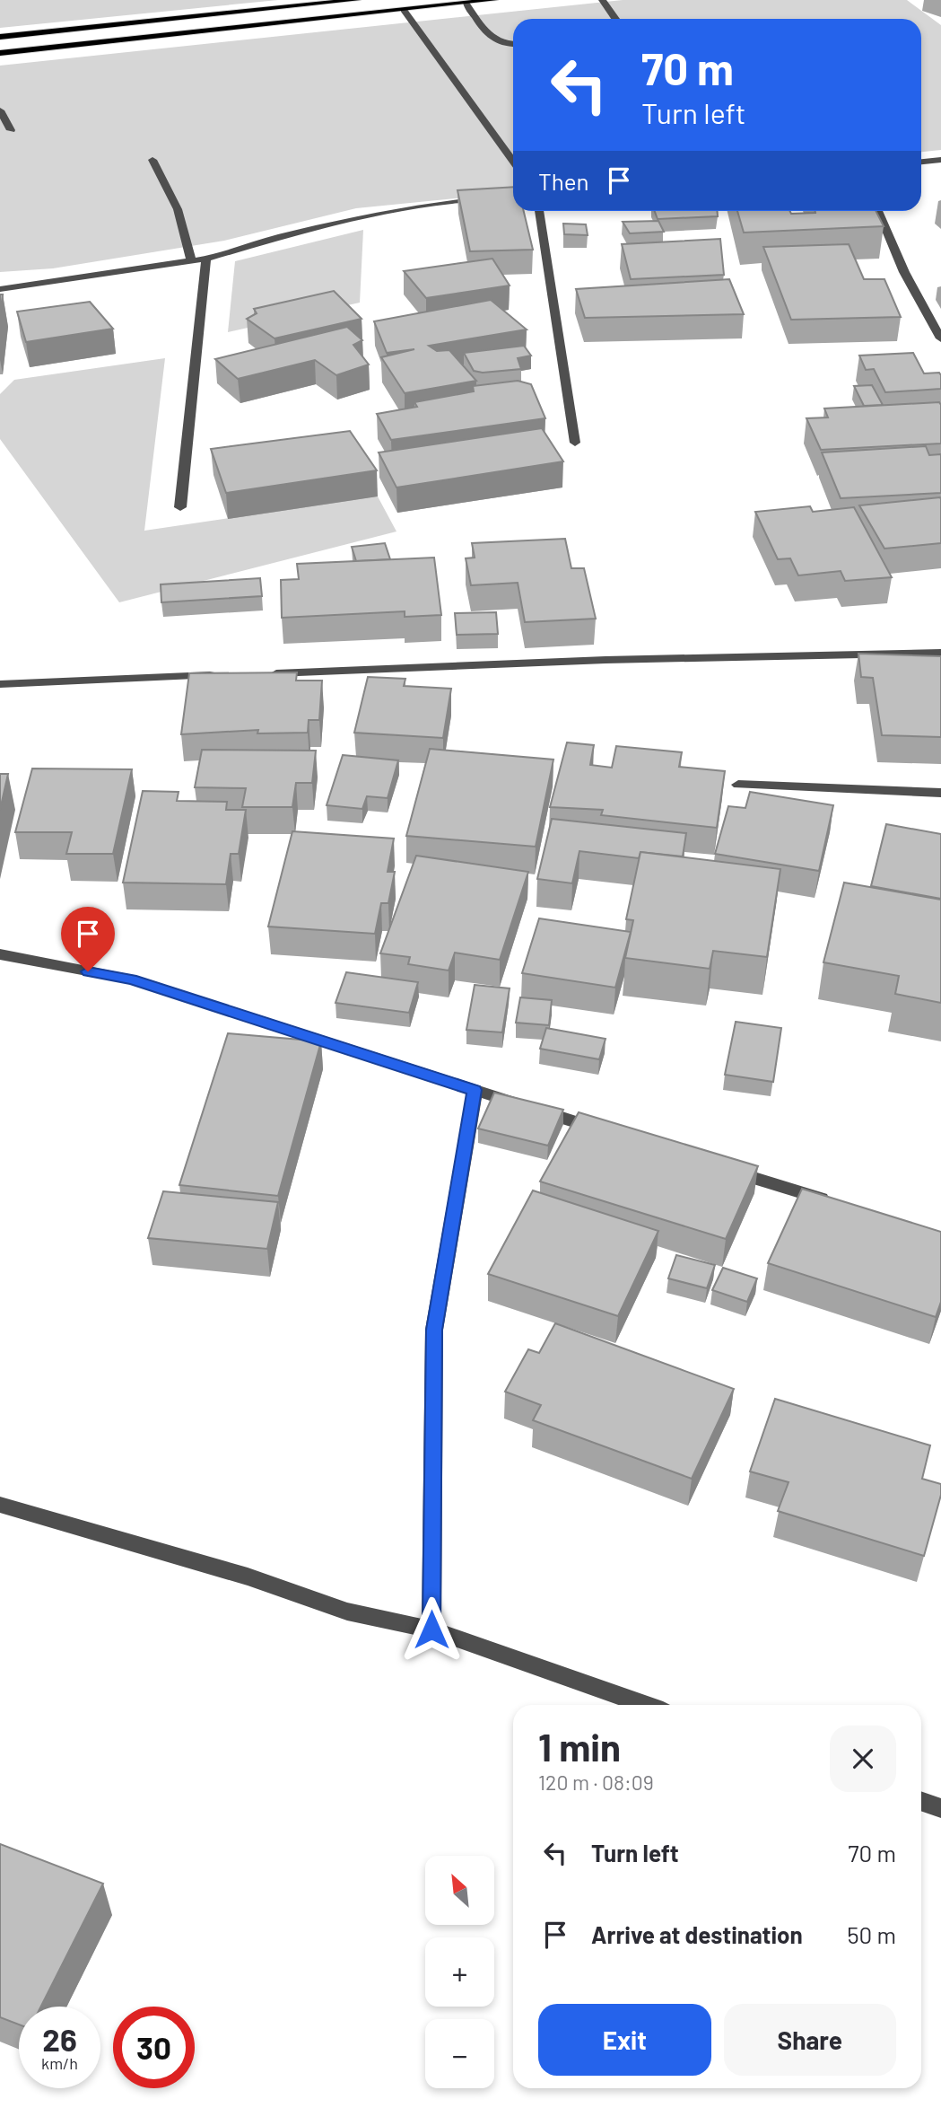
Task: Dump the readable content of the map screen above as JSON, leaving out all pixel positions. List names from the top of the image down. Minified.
{"north":"top left","page":{"turn":["70 m","Turn left"],"then":"Then","heading":["1 min","120 m · 08:09"],"list":[{"name":"Turn left","value":"70 m"},{"name":"Arrive at destination","value":"50 m"}],"map_buttons":["+","−"],"buttons":["Exit","Share"],"speed":"26 km/h","limit":"30"}}
